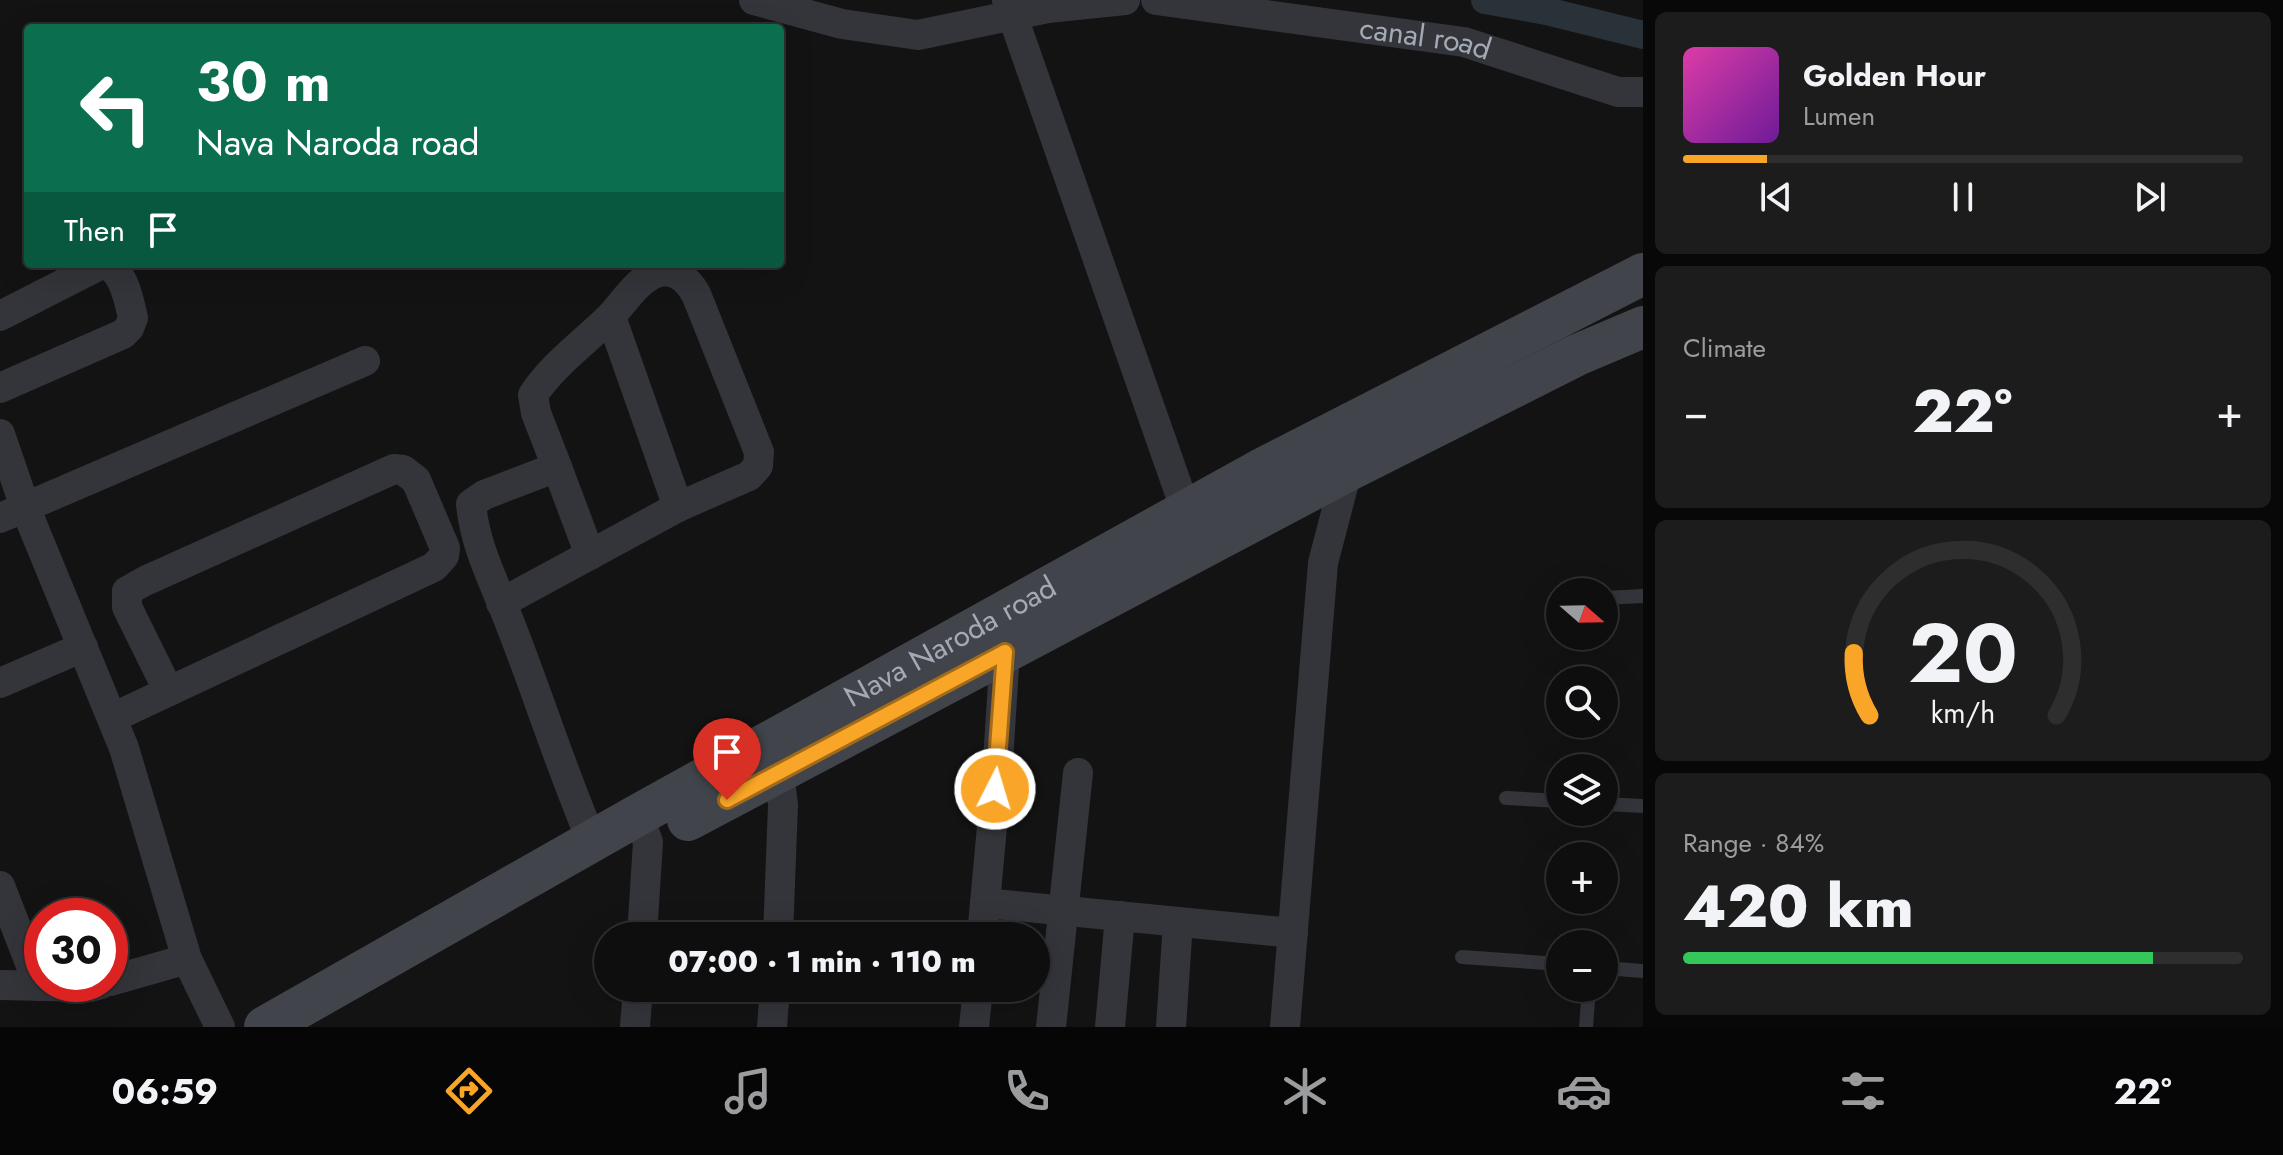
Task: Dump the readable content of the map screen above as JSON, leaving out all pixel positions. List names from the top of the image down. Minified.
{"streets":{"street":["canal road","Nava Naroda road"]},"north":"right","page":{"turn":["30 m","Nava Naroda road"],"song":["Golden Hour","Lumen"],"then":"Then","tile":["Climate",["Range · 84%","420 km"]],"heat":["−","22°","+"],"map_buttons":["+","−"],"limit":"30","trip":"07:00 · 1 min · 110 m","tabs":["06:59","22°"],"gauge":["20","km/h"]}}
